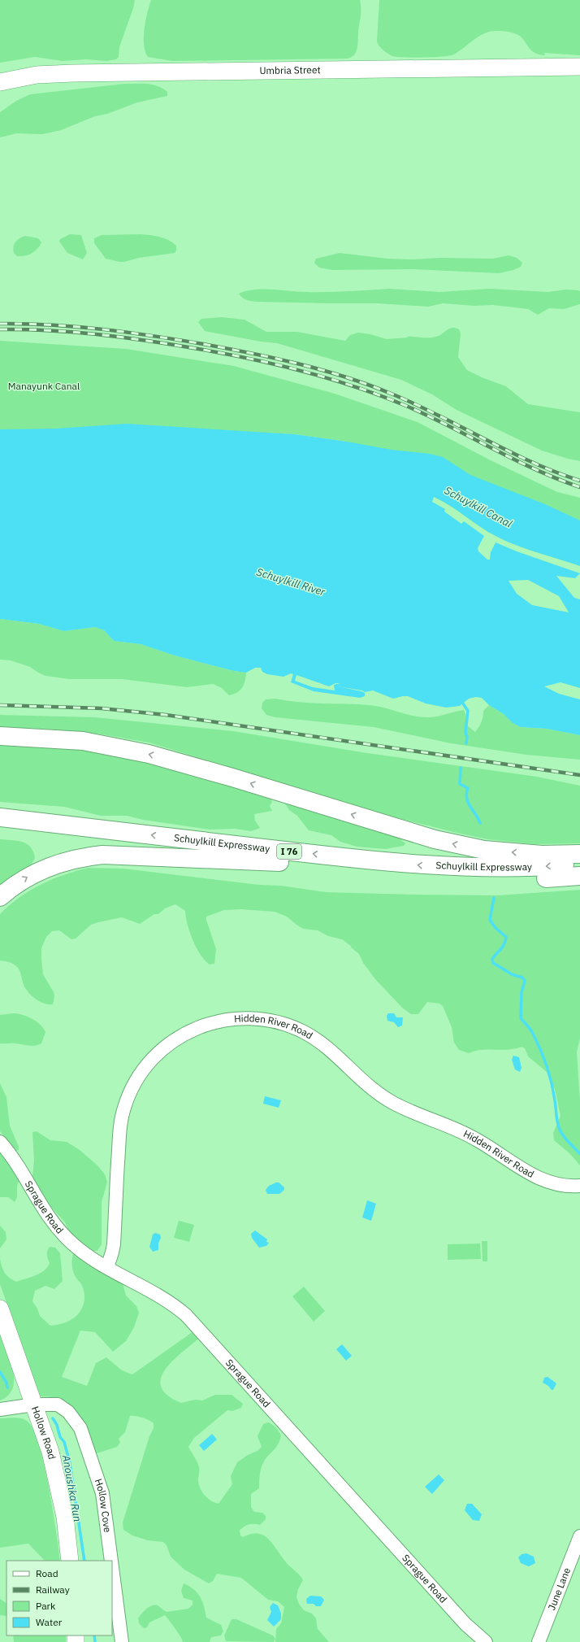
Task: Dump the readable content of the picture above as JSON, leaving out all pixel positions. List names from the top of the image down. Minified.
{"streets":{"highway":["Schuylkill Expressway","I 76"],"main road":["Umbria Street","Hollow Road"],"street":["Hidden River Road","Sprague Road","Hollow Cove","June Lane"]},"crossings":[["Hidden River Road","Sprague Road"],["Hollow Road","Hollow Cove"]],"water":["Schuylkill Canal","Schuylkill River","Anoushka Run"],"parks":["Manayunk Canal"],"legend":["Road","Railway","Park","Water"]}
